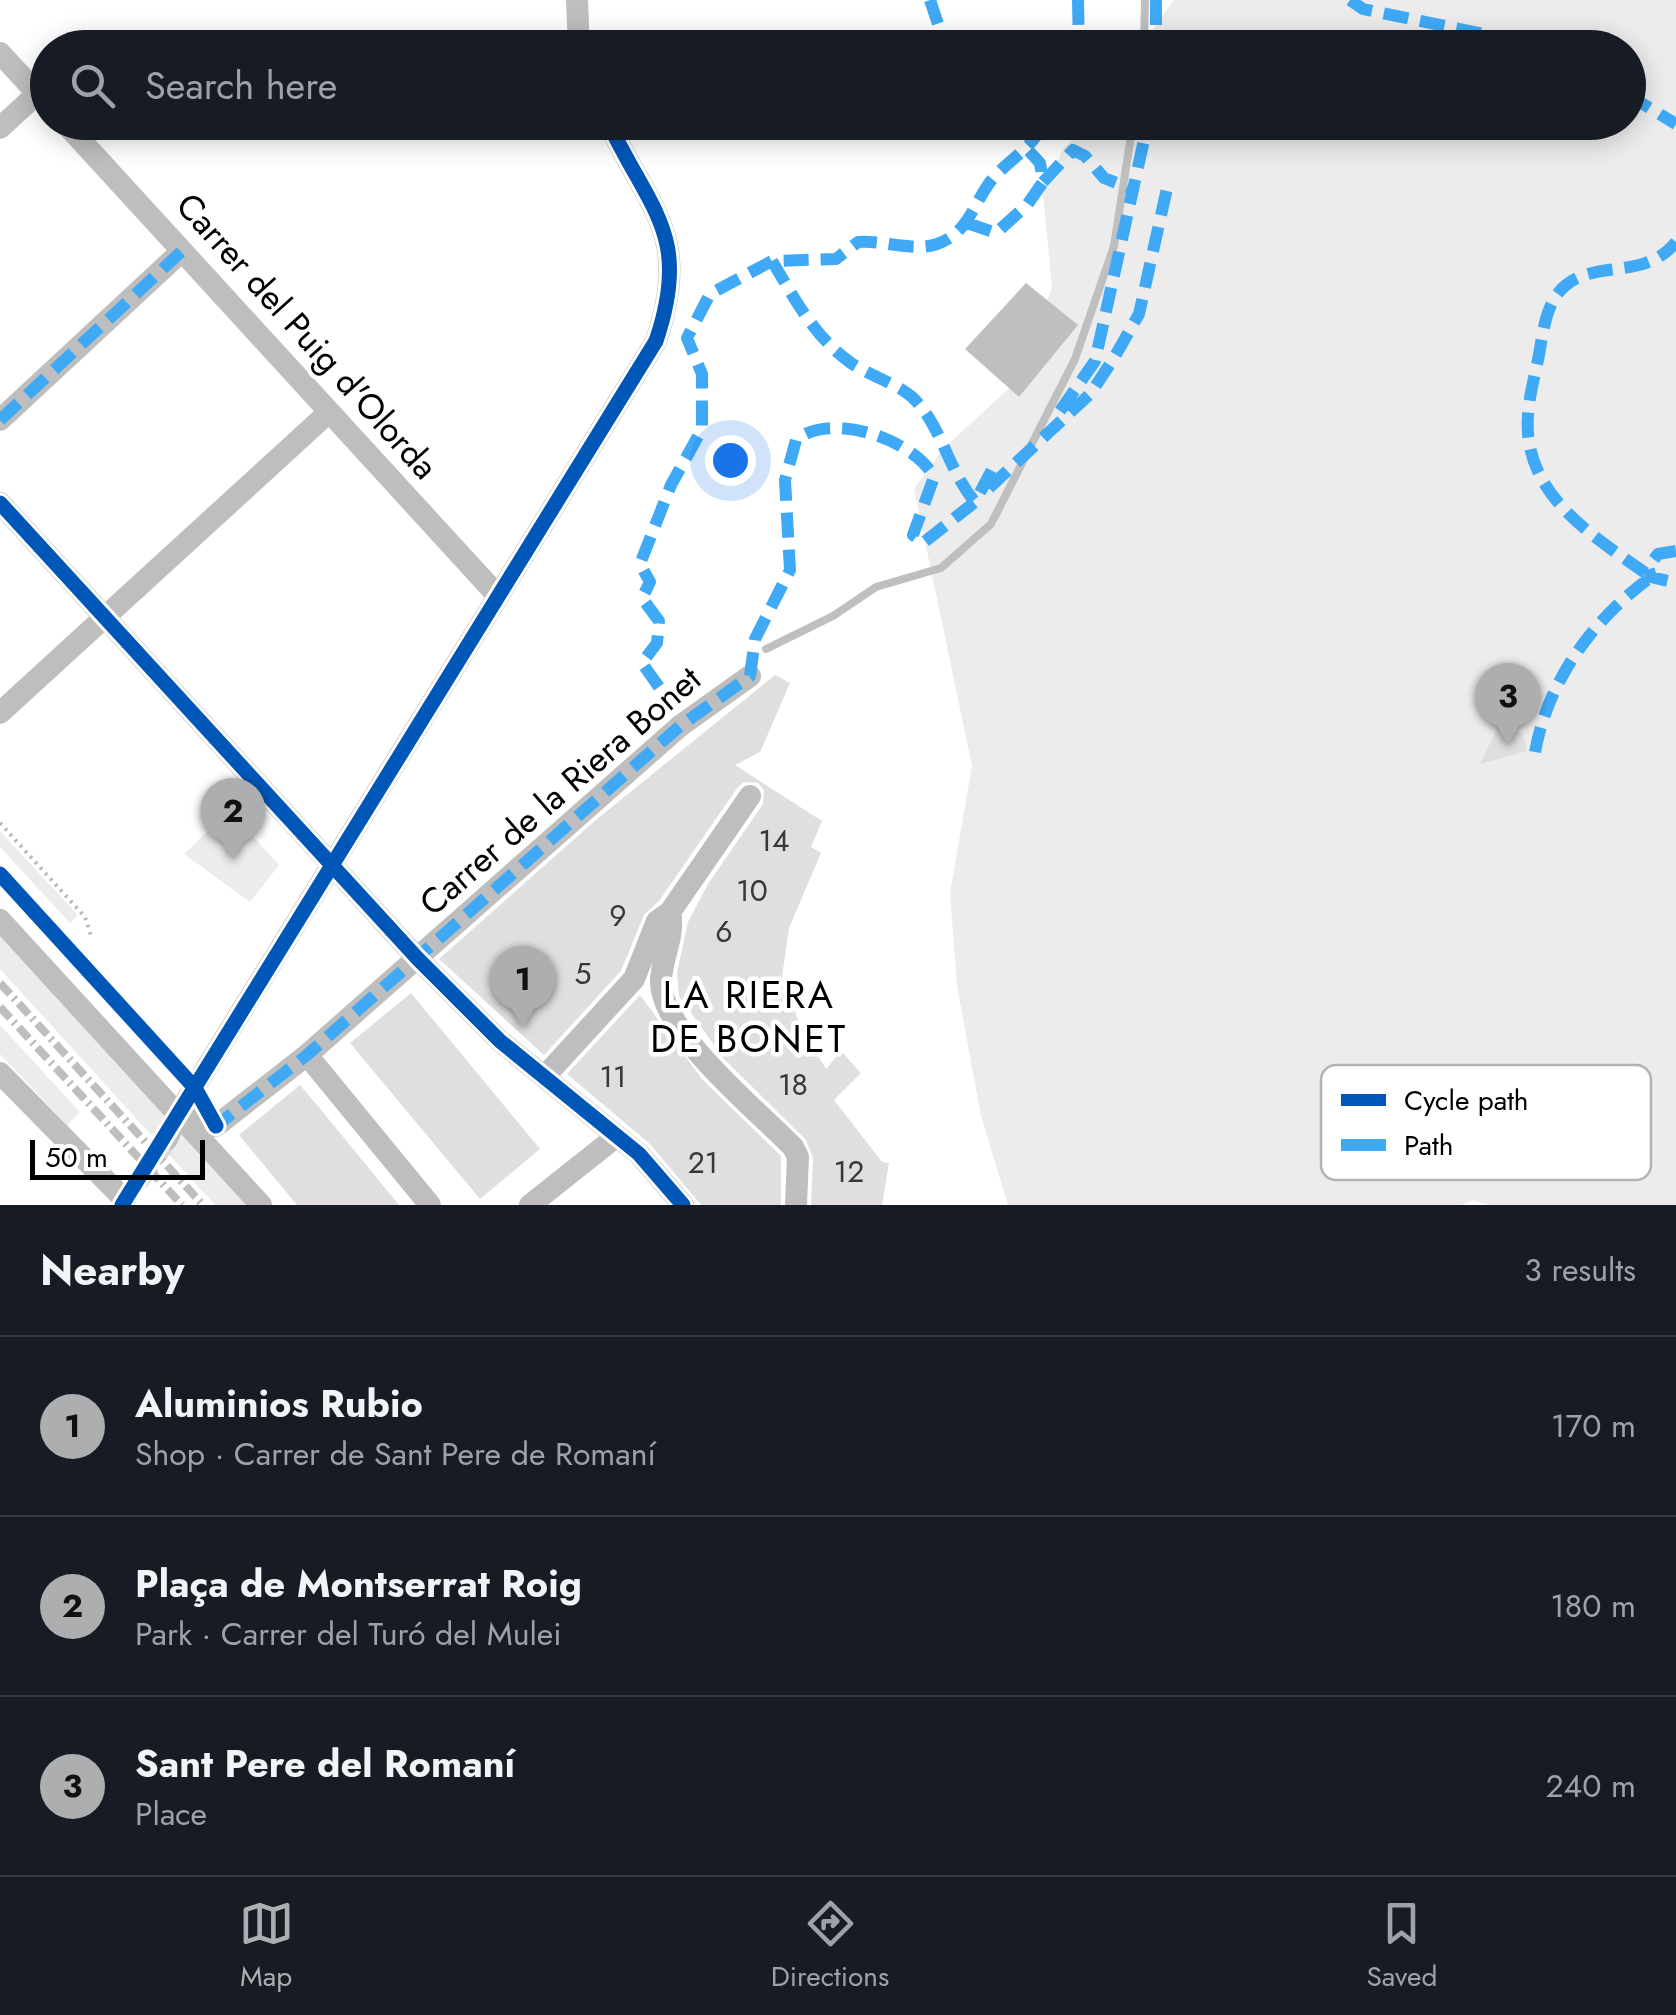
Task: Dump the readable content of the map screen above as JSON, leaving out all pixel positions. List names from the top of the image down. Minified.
{"streets":{"street":["Carrer del Puig d'Olorda","Carrer de la Riera Bonet"]},"districts":["LA RIERA DE BONET"],"house_numbers":["14","10","9","6","5","11","18","21","12"],"legend":["Cycle path","Path"],"scale_bar":"50 m","page":{"search":"Search here","pins":["3","2","1"],"scale":"50 m","heading":["Nearby","3 results"],"list":[{"mark":"1","name":"Aluminios Rubio","note":"Shop · Carrer de Sant Pere de Romaní","value":"170 m"},{"mark":"2","name":"Plaça de Montserrat Roig","note":"Park · Carrer del Turó del Mulei","value":"180 m"},{"mark":"3","name":"Sant Pere del Romaní","note":"Place","value":"240 m"}],"nav":["Map","Directions","Saved"]}}
